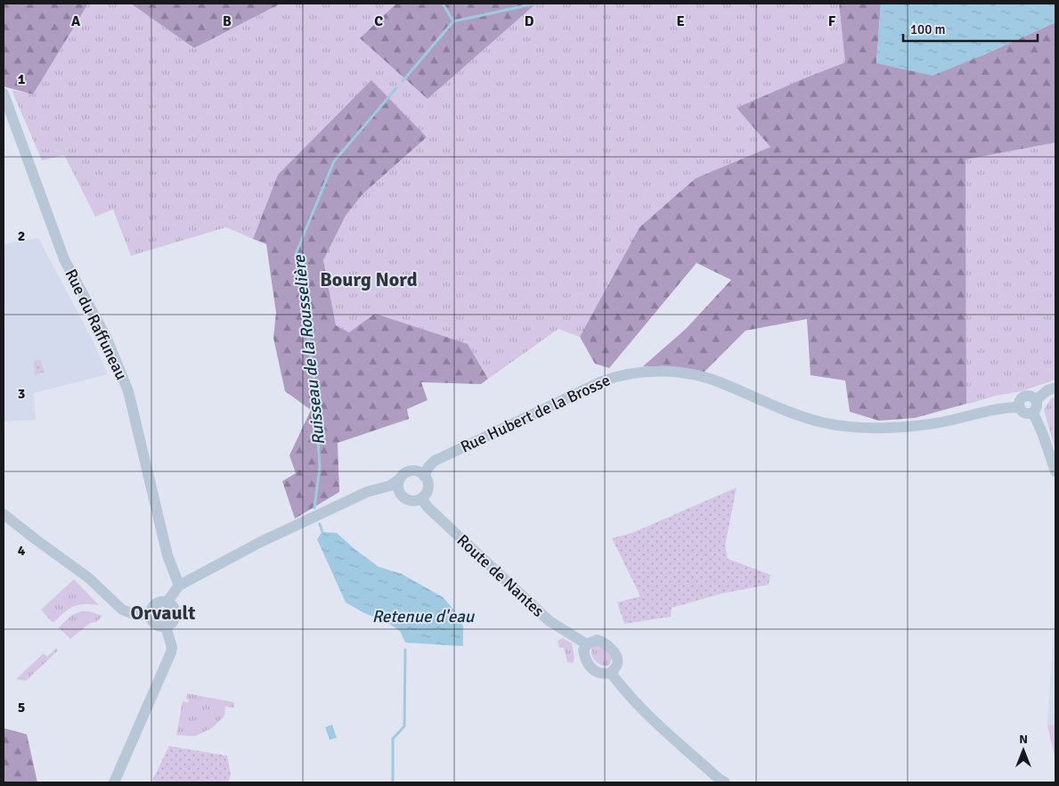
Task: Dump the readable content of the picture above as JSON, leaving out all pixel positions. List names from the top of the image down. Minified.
{"streets":{"main road":["Rue du Raffuneau","Rue Hubert de la Brosse","Route de Nantes"]},"crossings":[["Rue Hubert de la Brosse","Route de Nantes"]],"districts":["Bourg Nord","Orvault"],"water":["Ruisseau de la Rousselière","Retenue d'eau"],"scale_bar":"100 m","north":"top","grid":{"columns":["A","B","C","D","E","F"],"rows":["1","2","3","4","5"]}}
